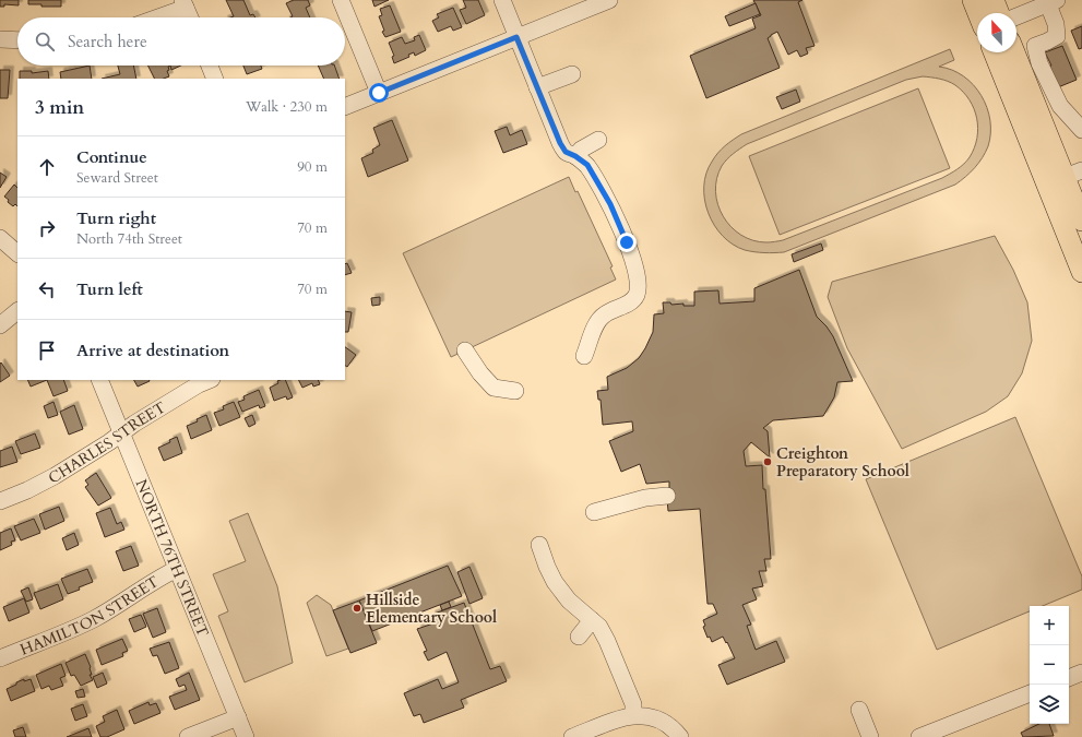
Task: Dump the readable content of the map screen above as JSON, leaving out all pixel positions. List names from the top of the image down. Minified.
{"streets":{"street":["CHARLES STREET","NORTH 76TH STREET","HAMILTON STREET"]},"crossings":[["CHARLES STREET","NORTH 76TH STREET"],["NORTH 76TH STREET","HAMILTON STREET"]],"places":["Creighton Preparatory School","Hillside Elementary School"],"north":"top","page":{"search":"Search here","heading":["3 min","Walk · 230 m"],"list":[["Continue","Seward Street","90 m"],["Turn right","North 74th Street","70 m"],["Turn left","70 m"],"Arrive at destination"],"map_buttons":["+","−"]}}
